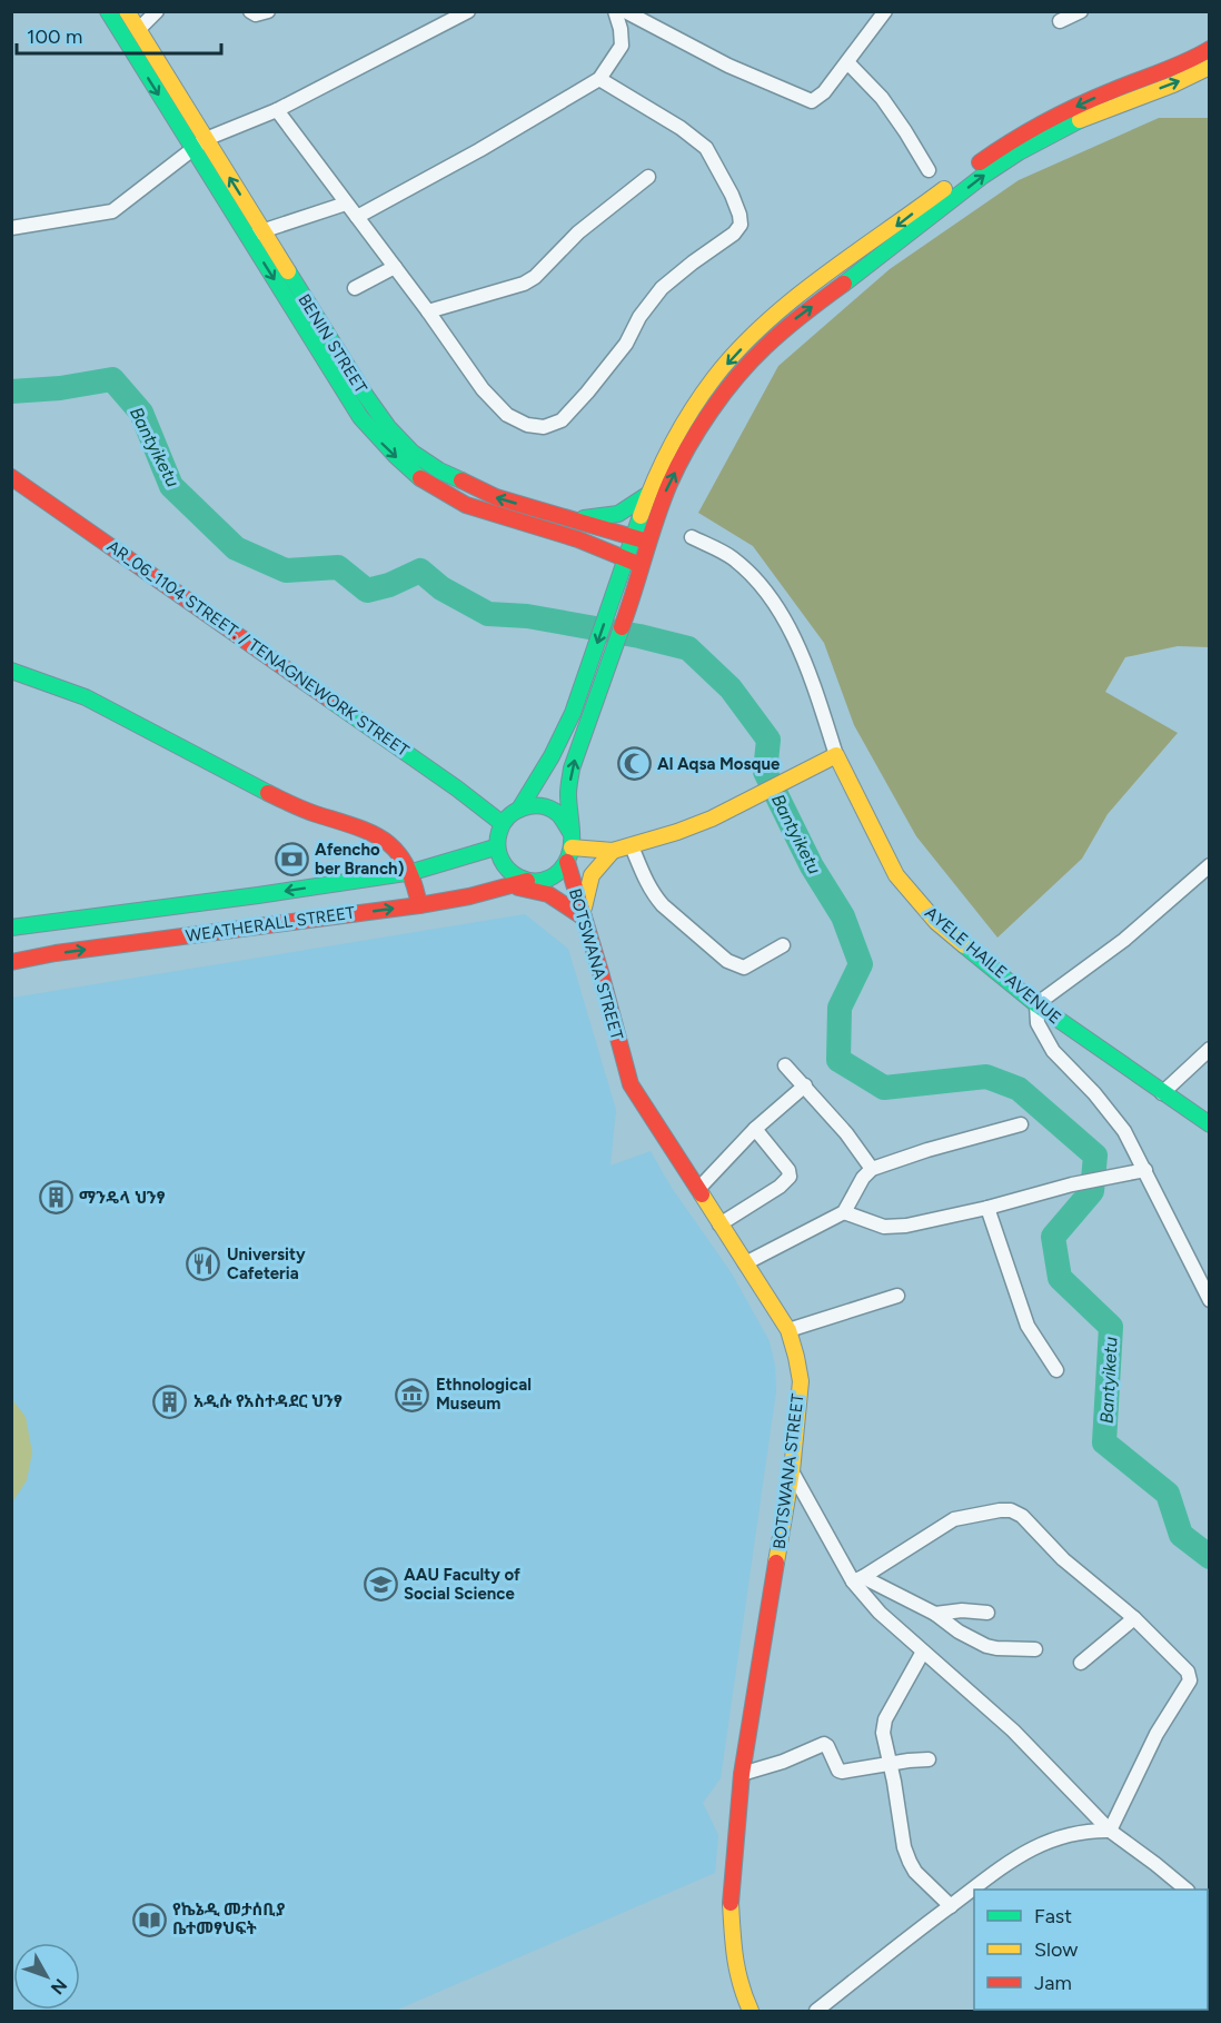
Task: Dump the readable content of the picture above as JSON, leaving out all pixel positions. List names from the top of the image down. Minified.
{"streets":{"main road":["BENIN STREET","AR_06_1104 STREET. / TENAGNEWORK STREET","WEATHERALL STREET","BOTSWANA STREET","AYELE HAILE AVENUE"]},"crossings":[["AR_06_1104 STREET. / TENAGNEWORK STREET","WEATHERALL STREET"],["AR_06_1104 STREET. / TENAGNEWORK STREET","BOTSWANA STREET"],["WEATHERALL STREET","BOTSWANA STREET"]],"water":["Bantyiketu"],"places":{"mosque":["Al Aqsa Mosque"],"bank":["Afencho ber Branch)"],"building":["ማንዴላ ህንፃ","አዲሱ የአስተዳደር ህንፃ"],"restaurant":["University Cafeteria"],"museum":["Ethnological Museum"],"school or university":["AAU Faculty of Social Science"],"library":["የኬኔዲ መታሰቢያ ቤተመፃህፍት"]},"legend":["Fast","Slow","Jam"],"scale_bar":"100 m","north":"bottom right"}
